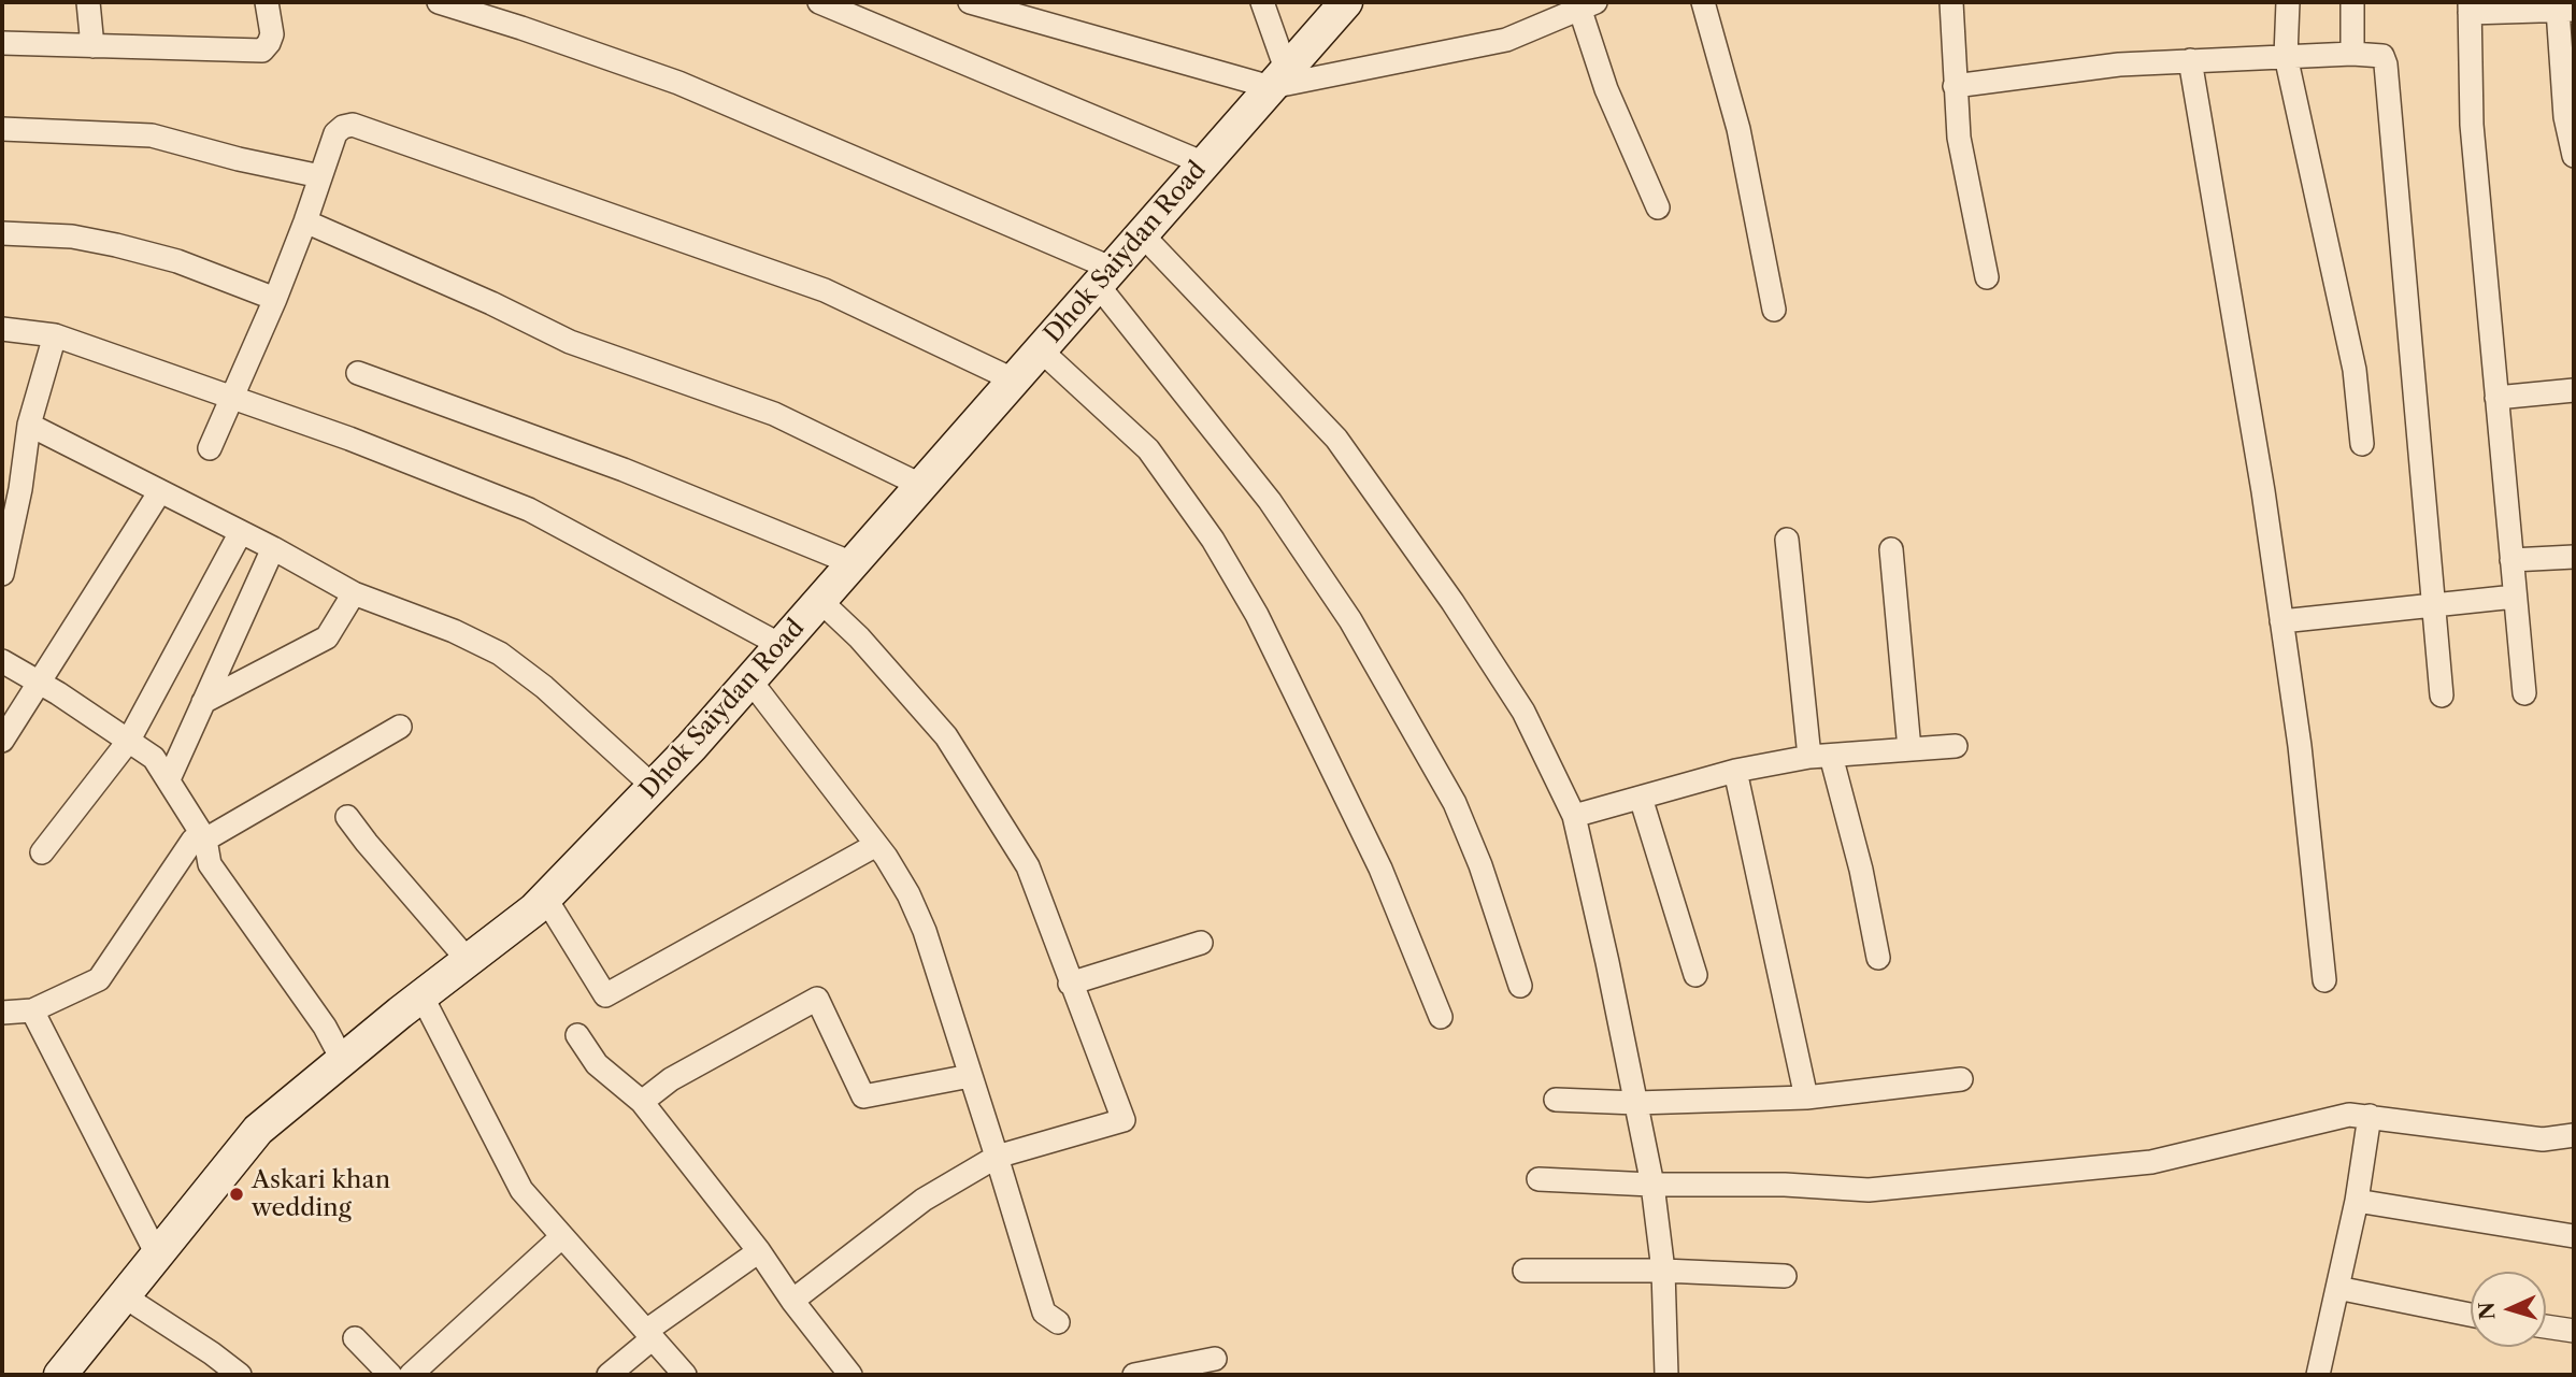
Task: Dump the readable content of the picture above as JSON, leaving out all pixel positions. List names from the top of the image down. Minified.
{"streets":{"main road":["Dhok Saiydan Road"]},"places":["Askari khan wedding"],"north":"left"}
